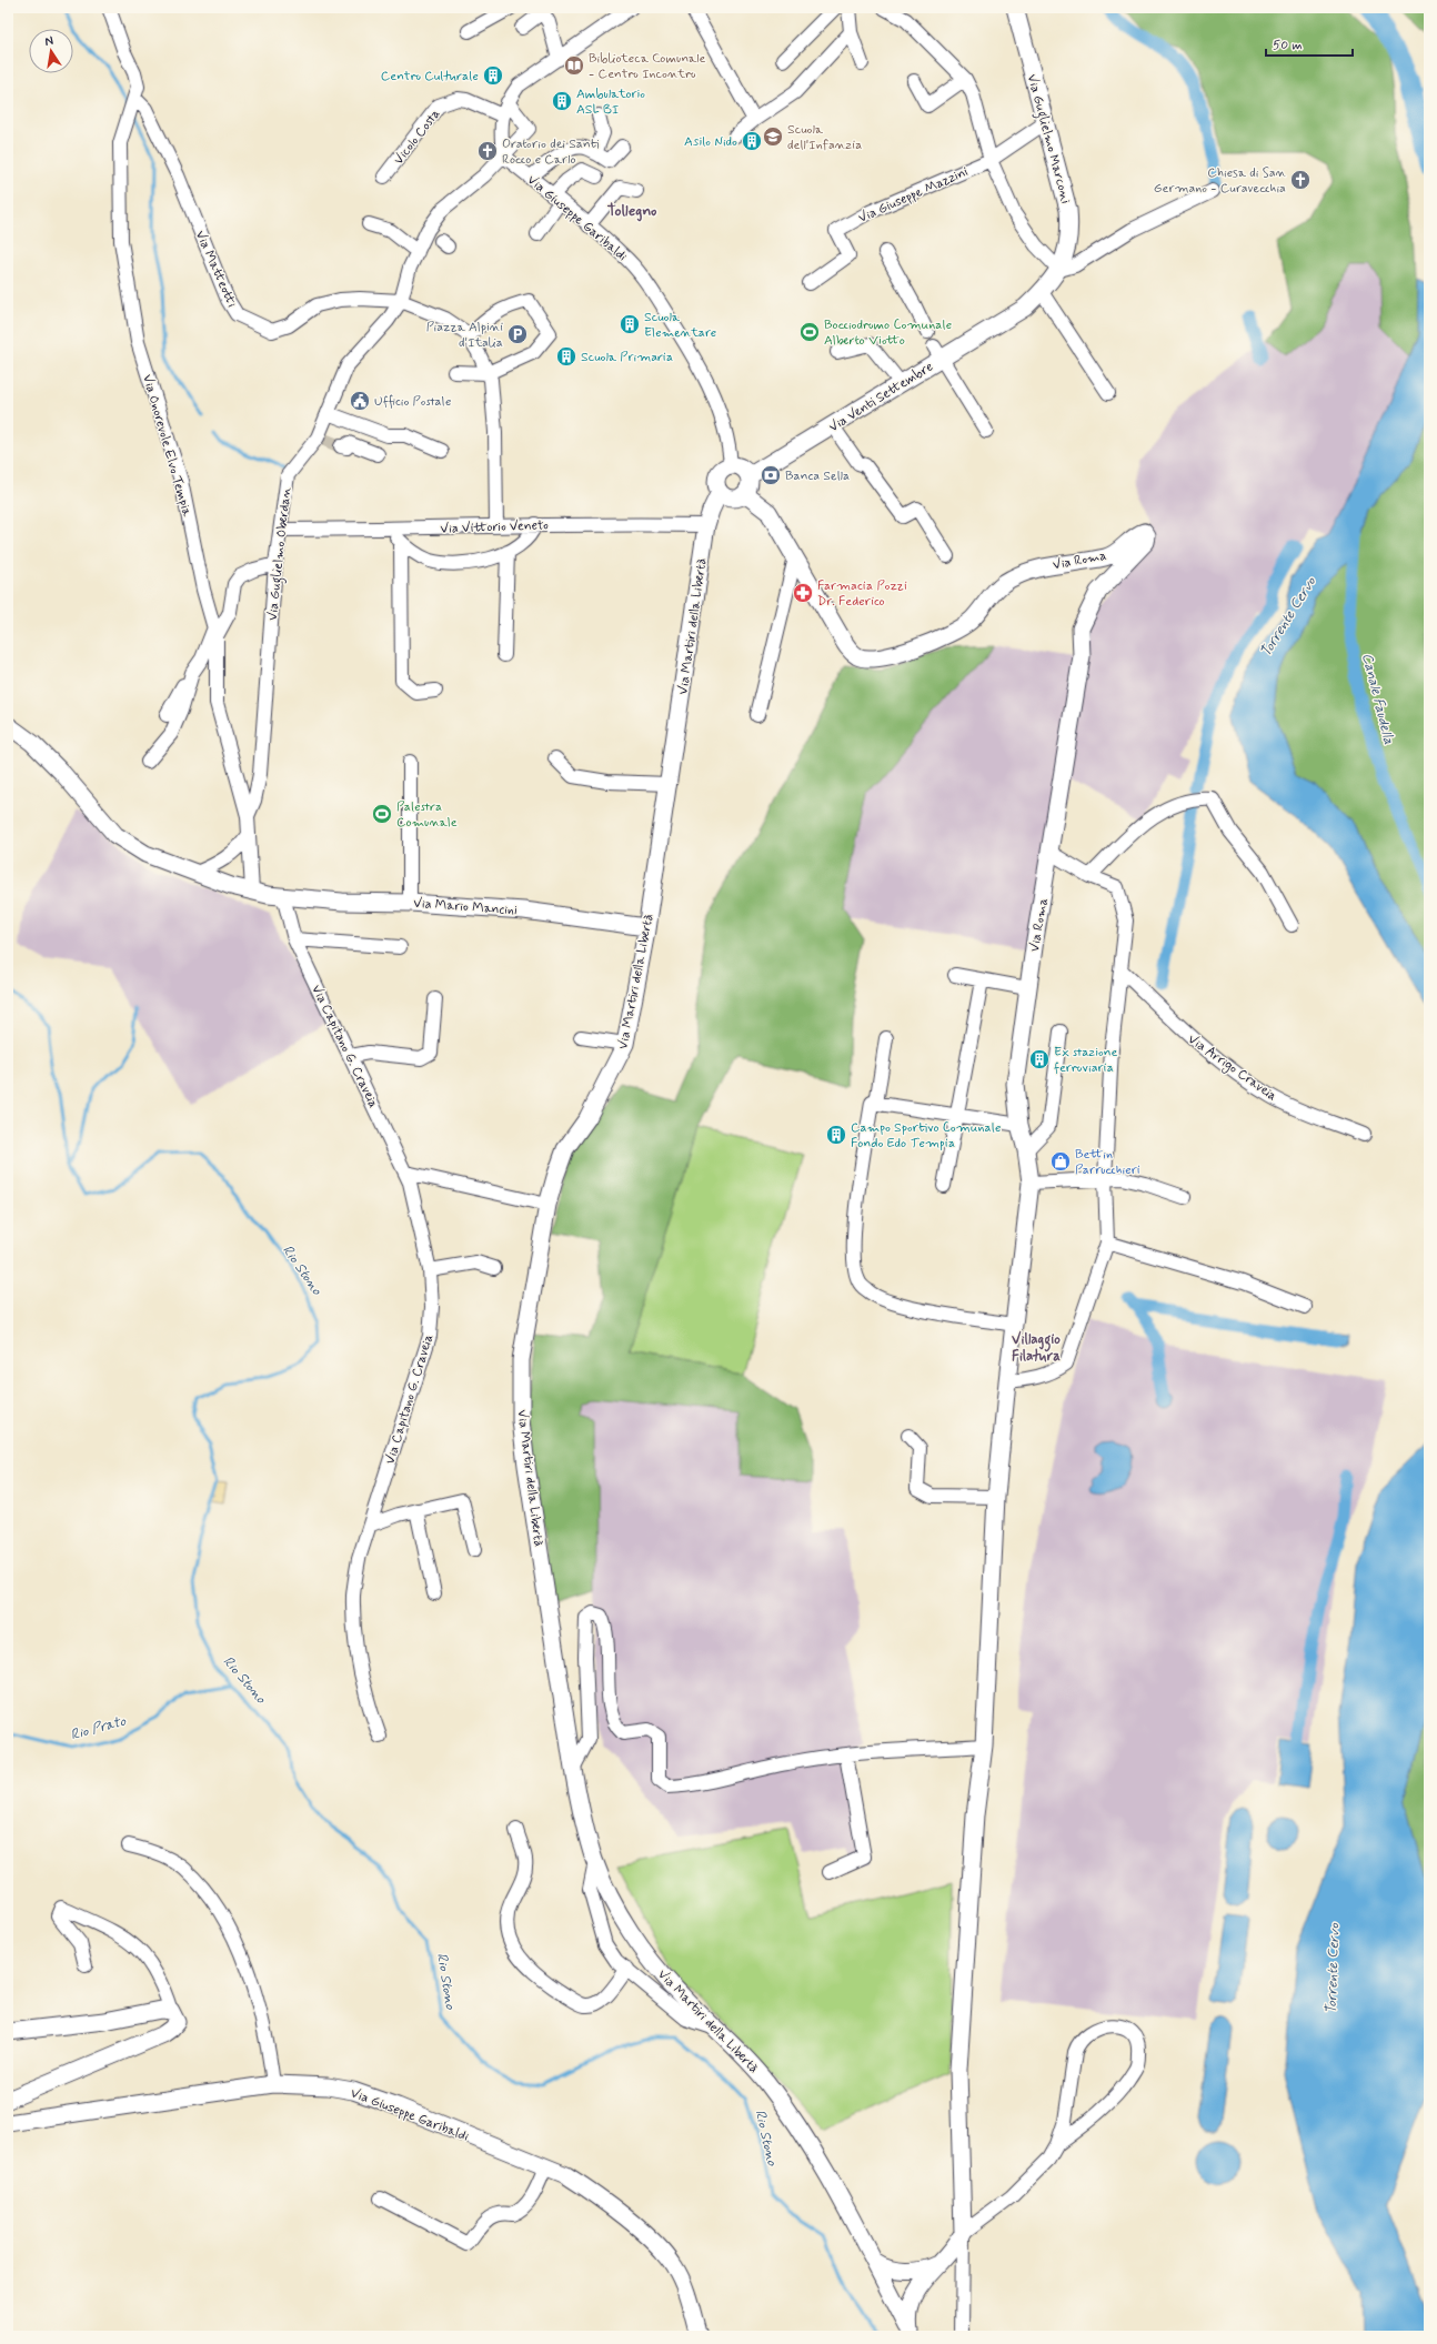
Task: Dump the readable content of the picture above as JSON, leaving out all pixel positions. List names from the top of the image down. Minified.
{"streets":{"street":["Vicolo Costa","Via Guglielmo Marconi","Via Giuseppe Mazzini","Via Giuseppe Garibaldi","Via Matteotti","Via Venti Settembre","Via Onorevole Elvo Tempia","Via Vittorio Veneto","Via Guglielmo Oberdan","Via Roma","Via Martiri della Libertà","Via Mario Mancini","Via Capitano G. Craveia","Via Arrigo Craveia"]},"crossings":[["Via Guglielmo Marconi","Via Giuseppe Mazzini"],["Via Guglielmo Marconi","Via Venti Settembre"],["Via Giuseppe Garibaldi","Via Venti Settembre"],["Via Giuseppe Garibaldi","Via Guglielmo Oberdan"],["Via Giuseppe Garibaldi","Via Roma"],["Via Giuseppe Garibaldi","Via Martiri della Libertà"],["Via Matteotti","Via Onorevole Elvo Tempia"],["Via Matteotti","Via Vittorio Veneto"],["Via Matteotti","Via Guglielmo Oberdan"],["Via Venti Settembre","Via Roma"],["Via Venti Settembre","Via Martiri della Libertà"],["Via Onorevole Elvo Tempia","Via Guglielmo Oberdan"],["Via Vittorio Veneto","Via Guglielmo Oberdan"],["Via Vittorio Veneto","Via Martiri della Libertà"],["Via Roma","Via Martiri della Libertà"],["Via Martiri della Libertà","Via Mario Mancini"],["Via Mario Mancini","Via Capitano G. Craveia"]],"districts":["Tollegno","Villaggio Filatura"],"water":["Torrente Cervo","Canale Faudella","Rio Stono","Rio Prato"],"places":{"library":["Biblioteca Comunale - Centro Incontro"],"building":["Centro Culturale","Ambulatorio ASL BI","Asilo Nido","Scuola Elementare","Scuola Primaria","Ex stazione ferroviaria","Campo Sportivo Comunale Fondo Edo Tempia"],"school or university":["Scuola dell'Infanzia"],"church":["Oratorio dei Santi Rocco e Carlo","Chiesa di San Germano - Curavecchia"],"sports":["Bocciodromo Comunale Alberto Viotto","Palestra Comunale"],"parking":["Piazza Alpini d'Italia"],"public building":["Ufficio Postale"],"bank":["Banca Sella"],"pharmacy":["Farmacia Pozzi Dr. Federico"],"shop":["Bettin Parrucchieri"]},"scale_bar":"50 m","north":"top"}
